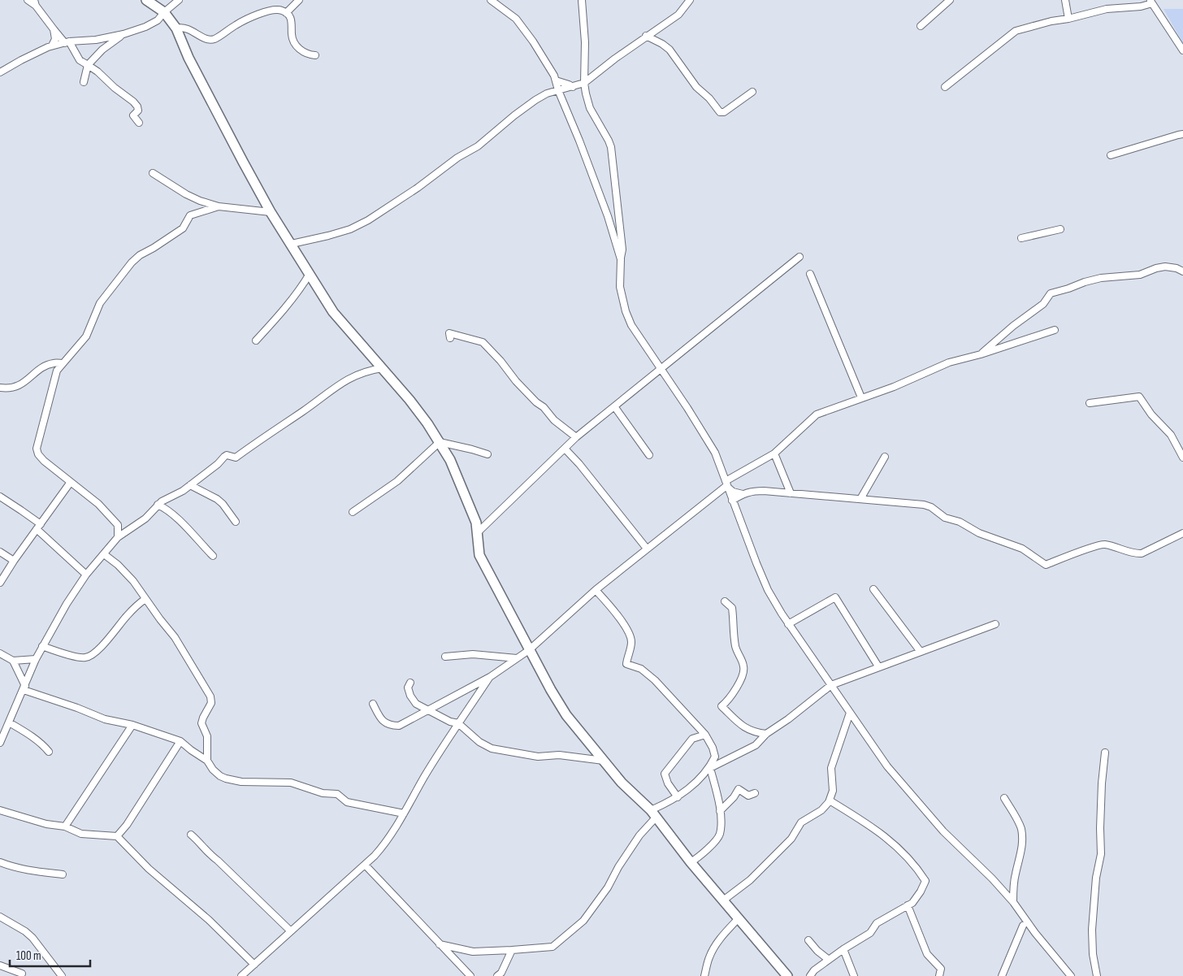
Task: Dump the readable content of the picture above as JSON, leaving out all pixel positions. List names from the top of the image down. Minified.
{"scale_bar":"100 m"}
